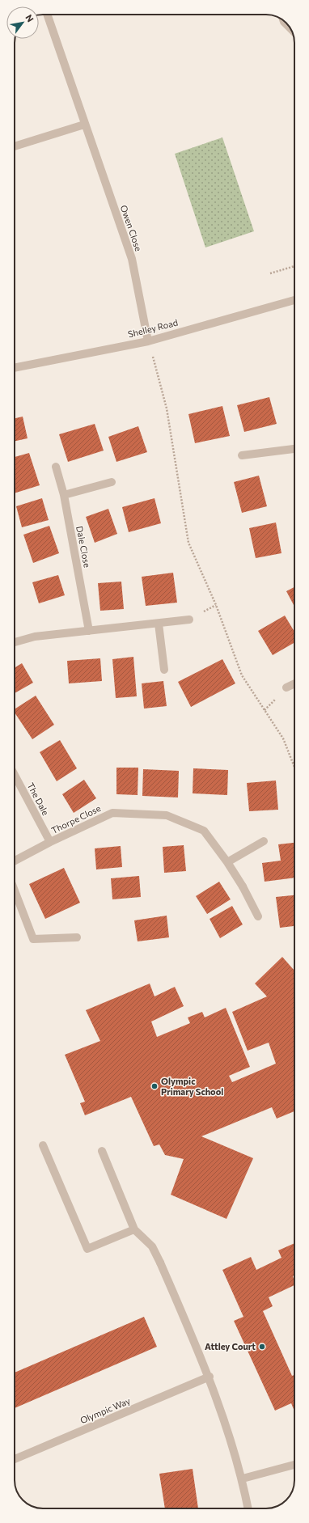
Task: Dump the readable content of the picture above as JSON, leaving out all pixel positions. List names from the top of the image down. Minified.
{"streets":{"street":["Owen Close","Shelley Road","Dale Close","The Dale","Thorpe Close","Olympic Way"]},"crossings":[["Owen Close","Shelley Road"],["The Dale","Thorpe Close"]],"places":["Olympic Primary School","Attley Court"],"north":"top right"}
